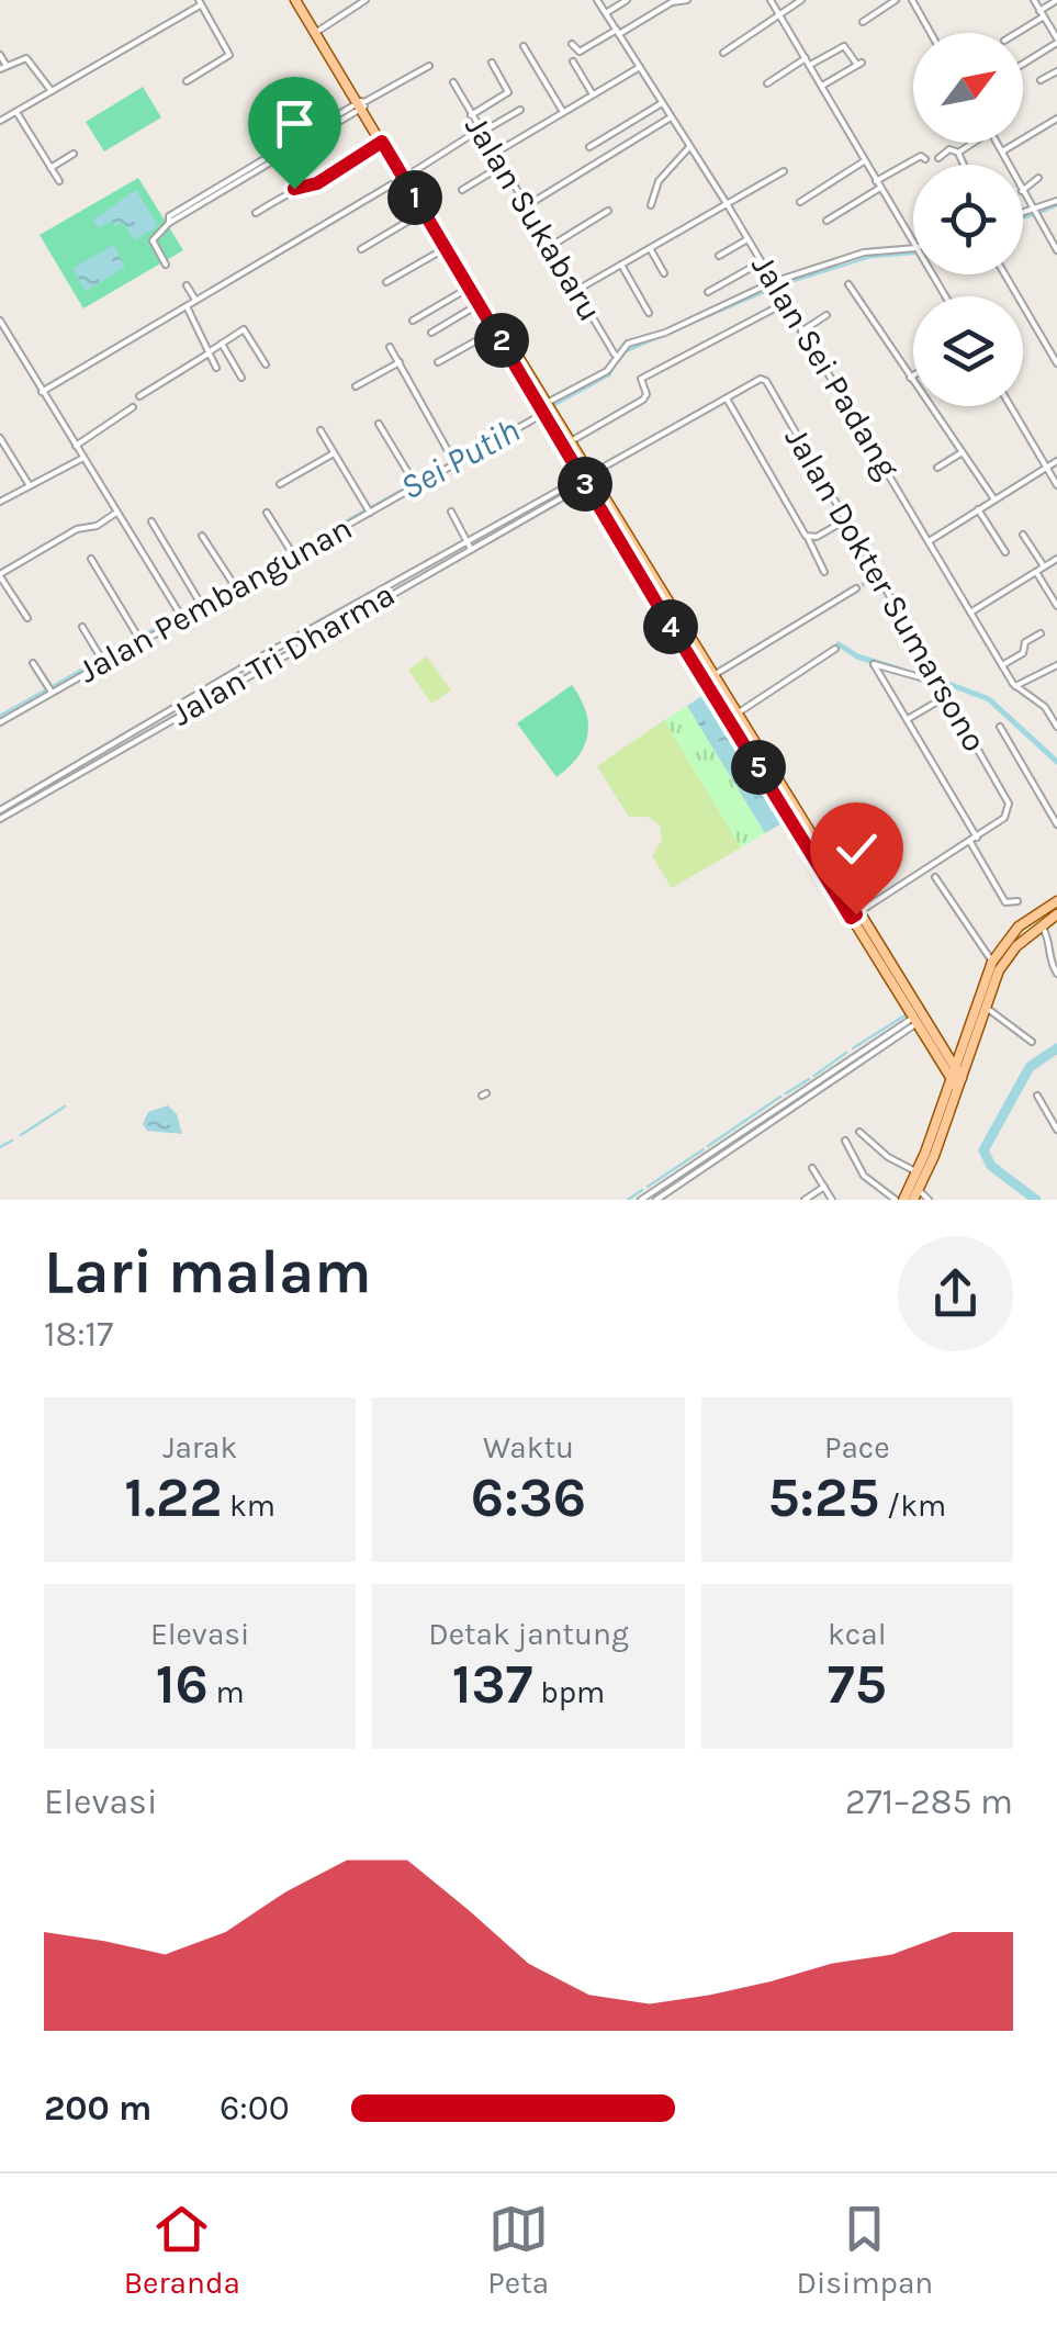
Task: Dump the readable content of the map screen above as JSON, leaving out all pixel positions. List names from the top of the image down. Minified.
{"streets":{"street":["Jalan Sukabaru","Jalan Sei Padang","Jalan Dokter Sumarsono","Jalan Pembangunan","Jalan Tri Dharma"]},"crossings":[["Jalan Sukabaru","Jalan Pembangunan"],["Jalan Sei Padang","Jalan Pembangunan"],["Jalan Dokter Sumarsono","Jalan Tri Dharma"]],"water":["Sei Putih"],"north":"top right","page":{"pins":["1","2","3","4","5"],"heading":["Lari malam","18:17"],"stats":[["Jarak","1.22 km"],["Waktu","6:36"],["Pace","5:25 /km"],["Elevasi","16 m"],["Detak jantung","137 bpm"],["kcal","75"]],"chart":["Elevasi","271–285 m"],"list":[{"name":"200 m","note":"6:00"}],"tabs":["Beranda","Peta","Disimpan"]}}
